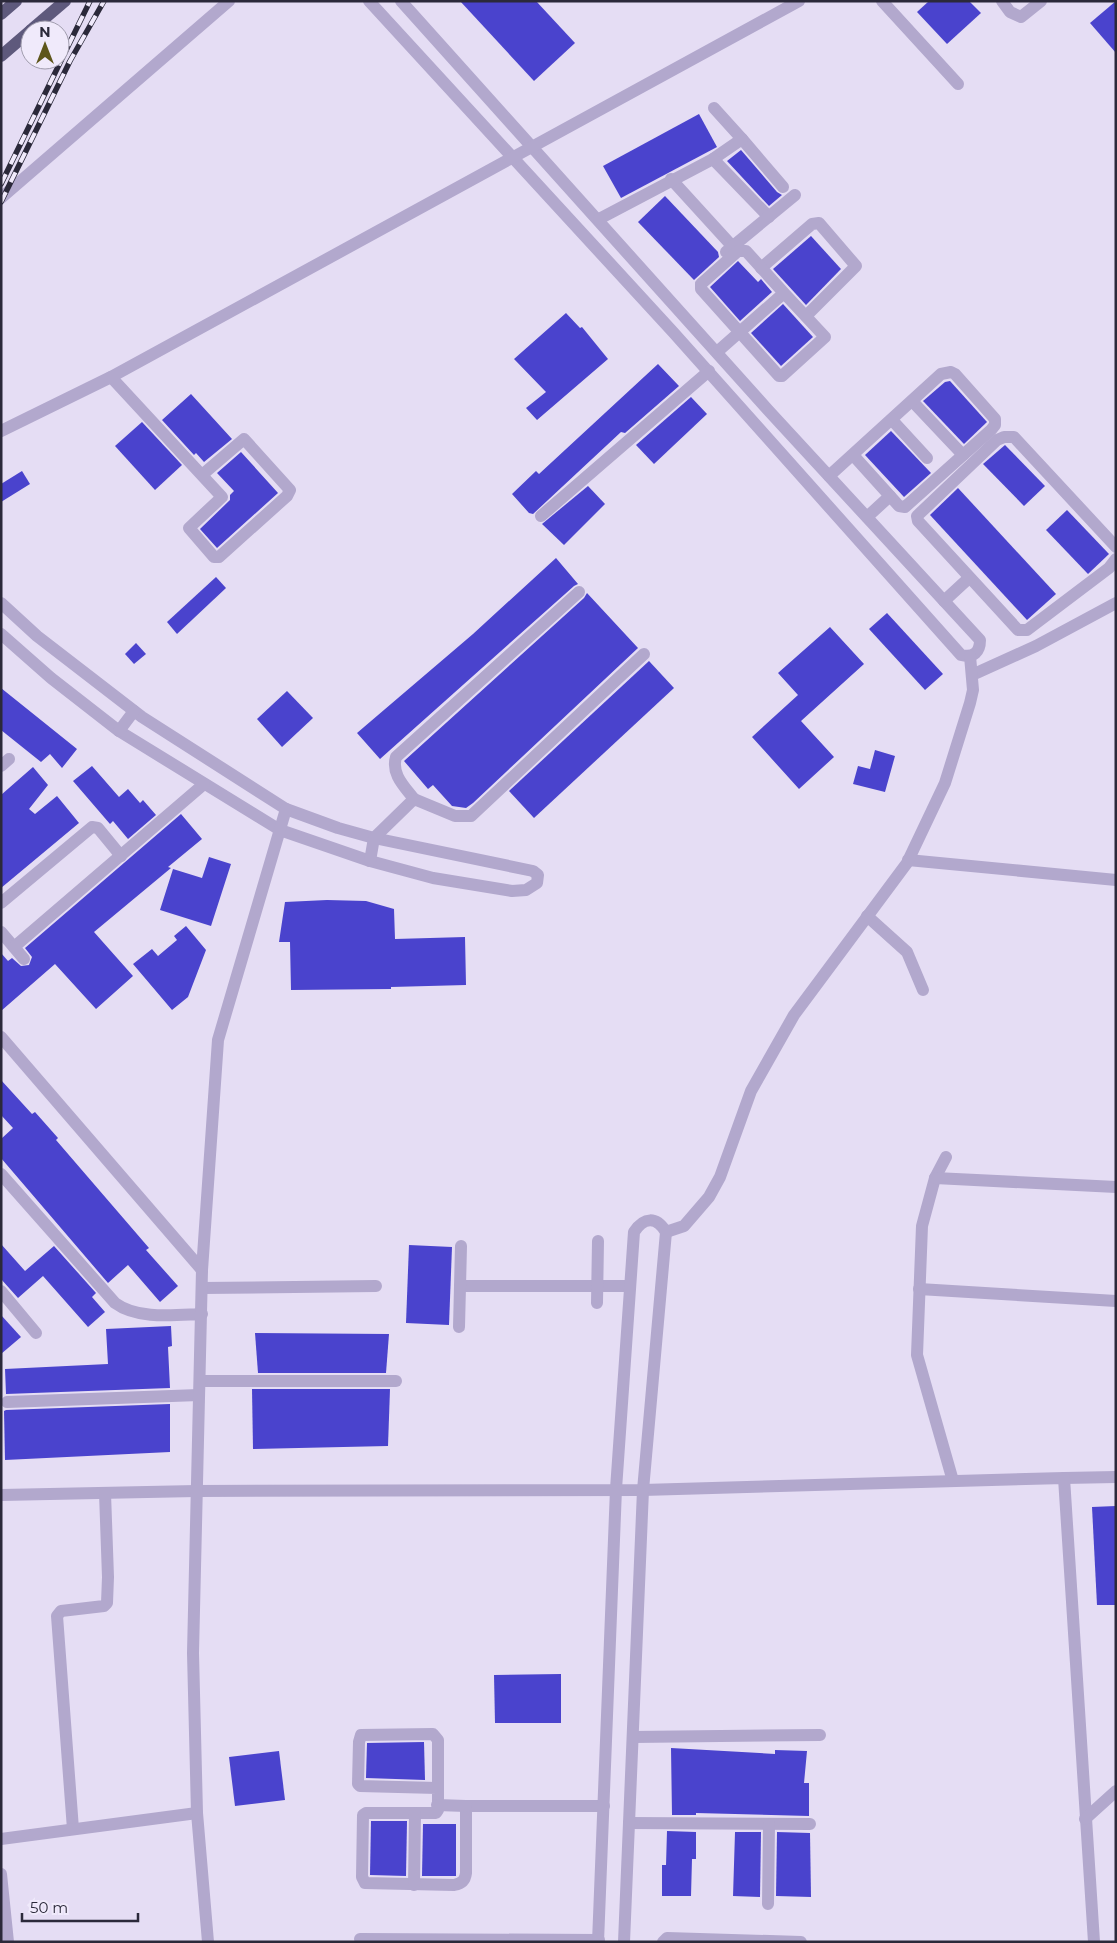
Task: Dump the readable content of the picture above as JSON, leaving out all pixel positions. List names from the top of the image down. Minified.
{"scale_bar":"50 m","north":"top"}
